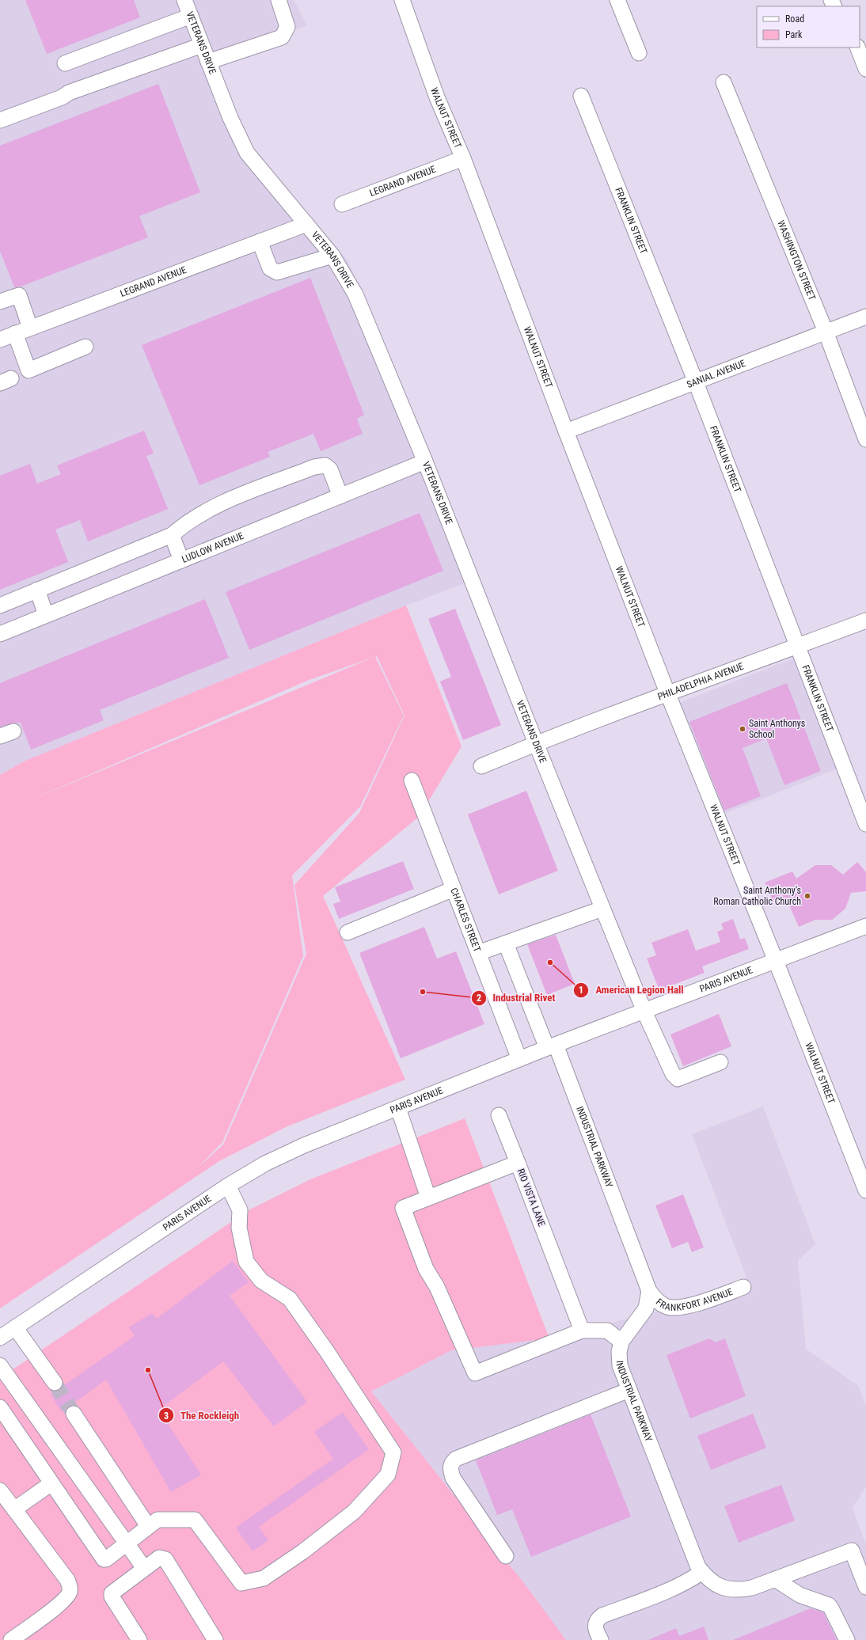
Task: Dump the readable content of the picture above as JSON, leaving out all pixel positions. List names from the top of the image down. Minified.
{"streets":{"street":["VETERANS DRIVE","WALNUT STREET","LEGRAND AVENUE","FRANKLIN STREET","WASHINGTON STREET","SANIAL AVENUE","LUDLOW AVENUE","PHILADELPHIA AVENUE","CHARLES STREET","PARIS AVENUE","INDUSTRIAL PARKWAY","RIO VISTA LANE","FRANKFORT AVENUE"]},"crossings":[["VETERANS DRIVE","LEGRAND AVENUE"],["VETERANS DRIVE","LUDLOW AVENUE"],["VETERANS DRIVE","PHILADELPHIA AVENUE"],["VETERANS DRIVE","PARIS AVENUE"],["WALNUT STREET","LEGRAND AVENUE"],["WALNUT STREET","SANIAL AVENUE"],["WALNUT STREET","PHILADELPHIA AVENUE"],["WALNUT STREET","PARIS AVENUE"],["FRANKLIN STREET","SANIAL AVENUE"],["FRANKLIN STREET","PHILADELPHIA AVENUE"],["WASHINGTON STREET","SANIAL AVENUE"],["CHARLES STREET","PARIS AVENUE"],["PARIS AVENUE","INDUSTRIAL PARKWAY"],["INDUSTRIAL PARKWAY","FRANKFORT AVENUE"]],"places":["Saint Anthonys School","Saint Anthony's Roman Catholic Church","American Legion Hall","Industrial Rivet","The Rockleigh"],"legend":["Road","Park"]}
